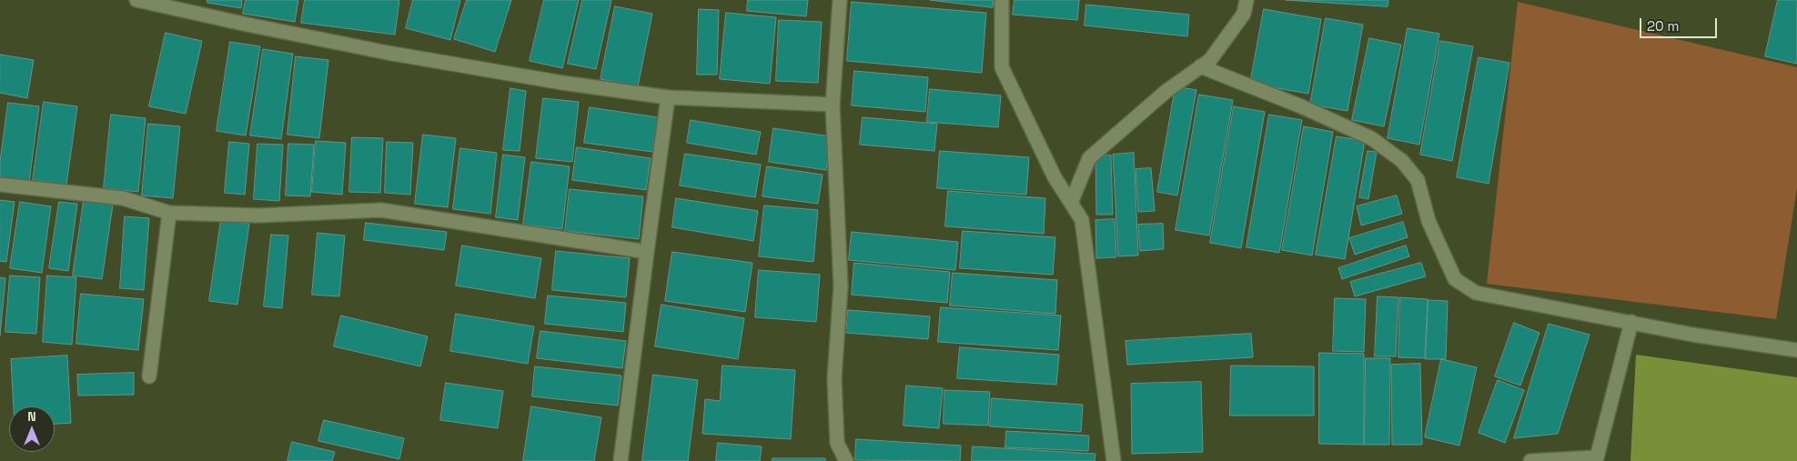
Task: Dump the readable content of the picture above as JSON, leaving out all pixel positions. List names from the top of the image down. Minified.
{"scale_bar":"20 m","north":"top"}
